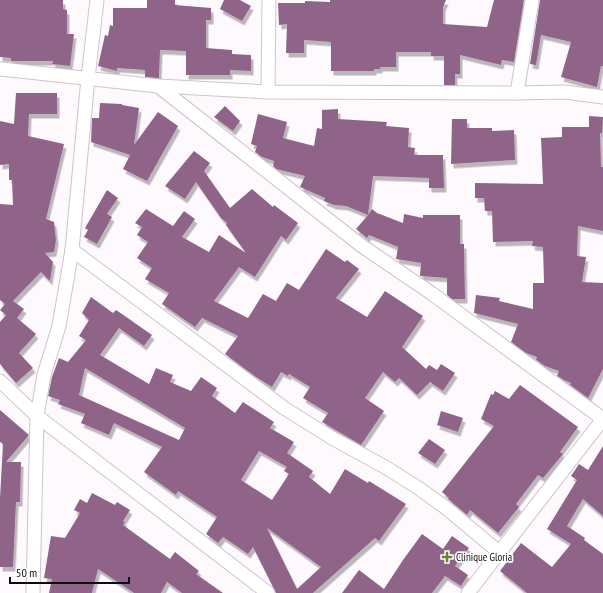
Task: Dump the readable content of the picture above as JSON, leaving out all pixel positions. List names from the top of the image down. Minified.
{"places":{"health":["Clinique Gloria"]},"scale_bar":"50 m"}
